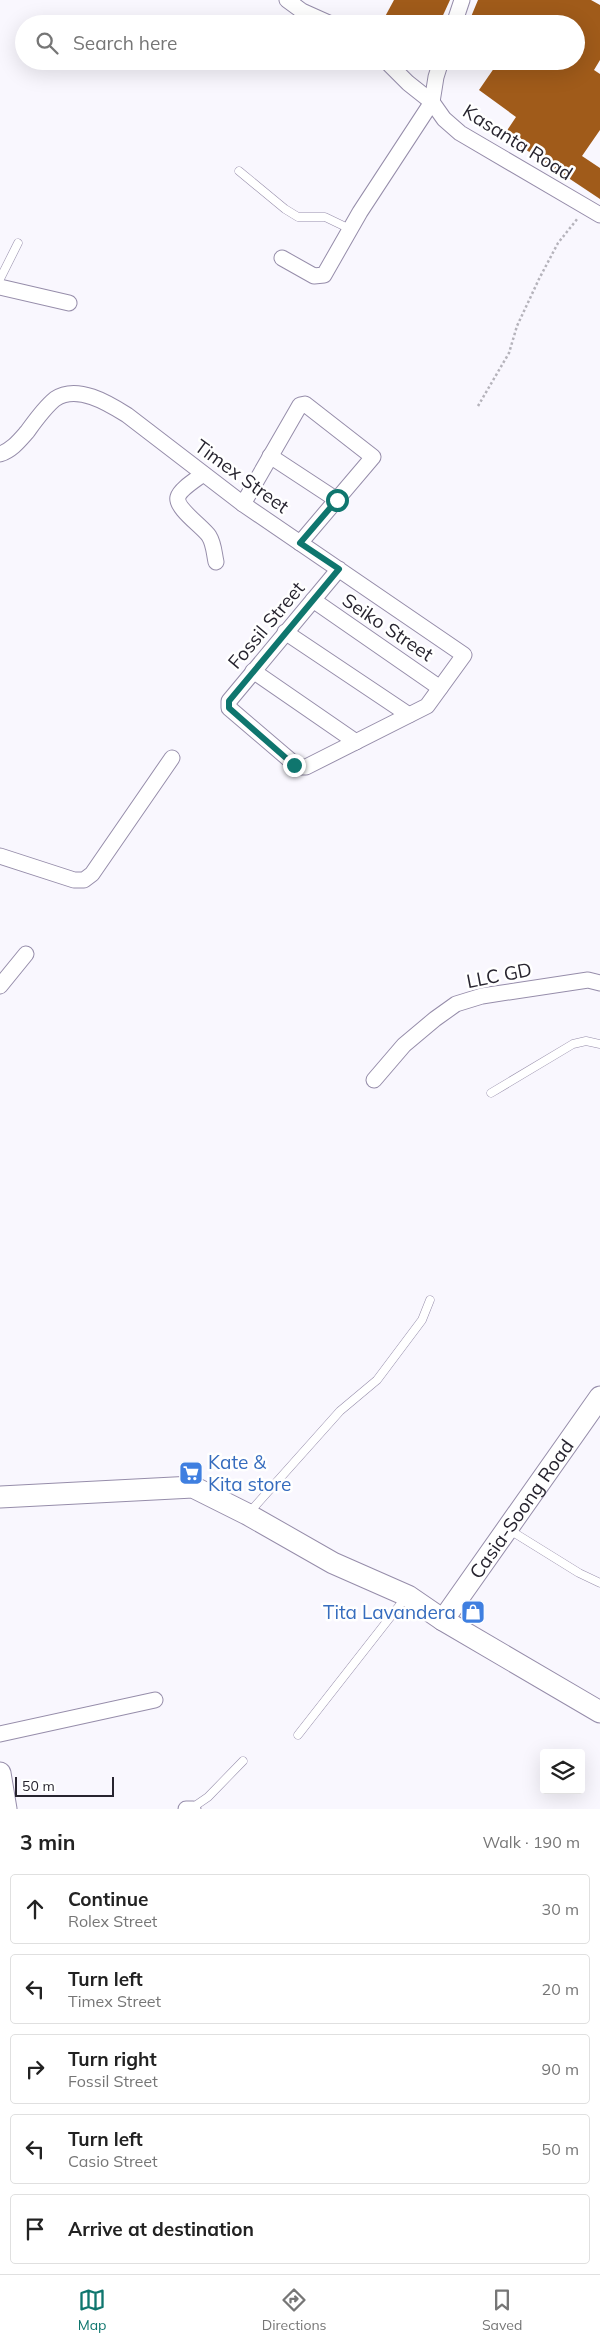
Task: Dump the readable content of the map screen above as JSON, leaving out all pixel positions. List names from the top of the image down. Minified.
{"streets":{"street":["Kasanta Road","Timex Street","Fossil Street","Seiko Street","LLC GD","Casia-Soong Road"]},"crossings":[["Timex Street","Fossil Street"],["Timex Street","Seiko Street"],["Fossil Street","Seiko Street"]],"places":{"supermarket":["Kate & Kita store"],"shop":["Tita Lavandera"]},"scale_bar":"50 m","page":{"search":"Search here","scale":"50 m","heading":["3 min","Walk · 190 m"],"list":[["Continue","Rolex Street","30 m"],["Turn left","Timex Street","20 m"],["Turn right","Fossil Street","90 m"],["Turn left","Casio Street","50 m"],"Arrive at destination"],"nav":["Map","Directions","Saved"]}}
